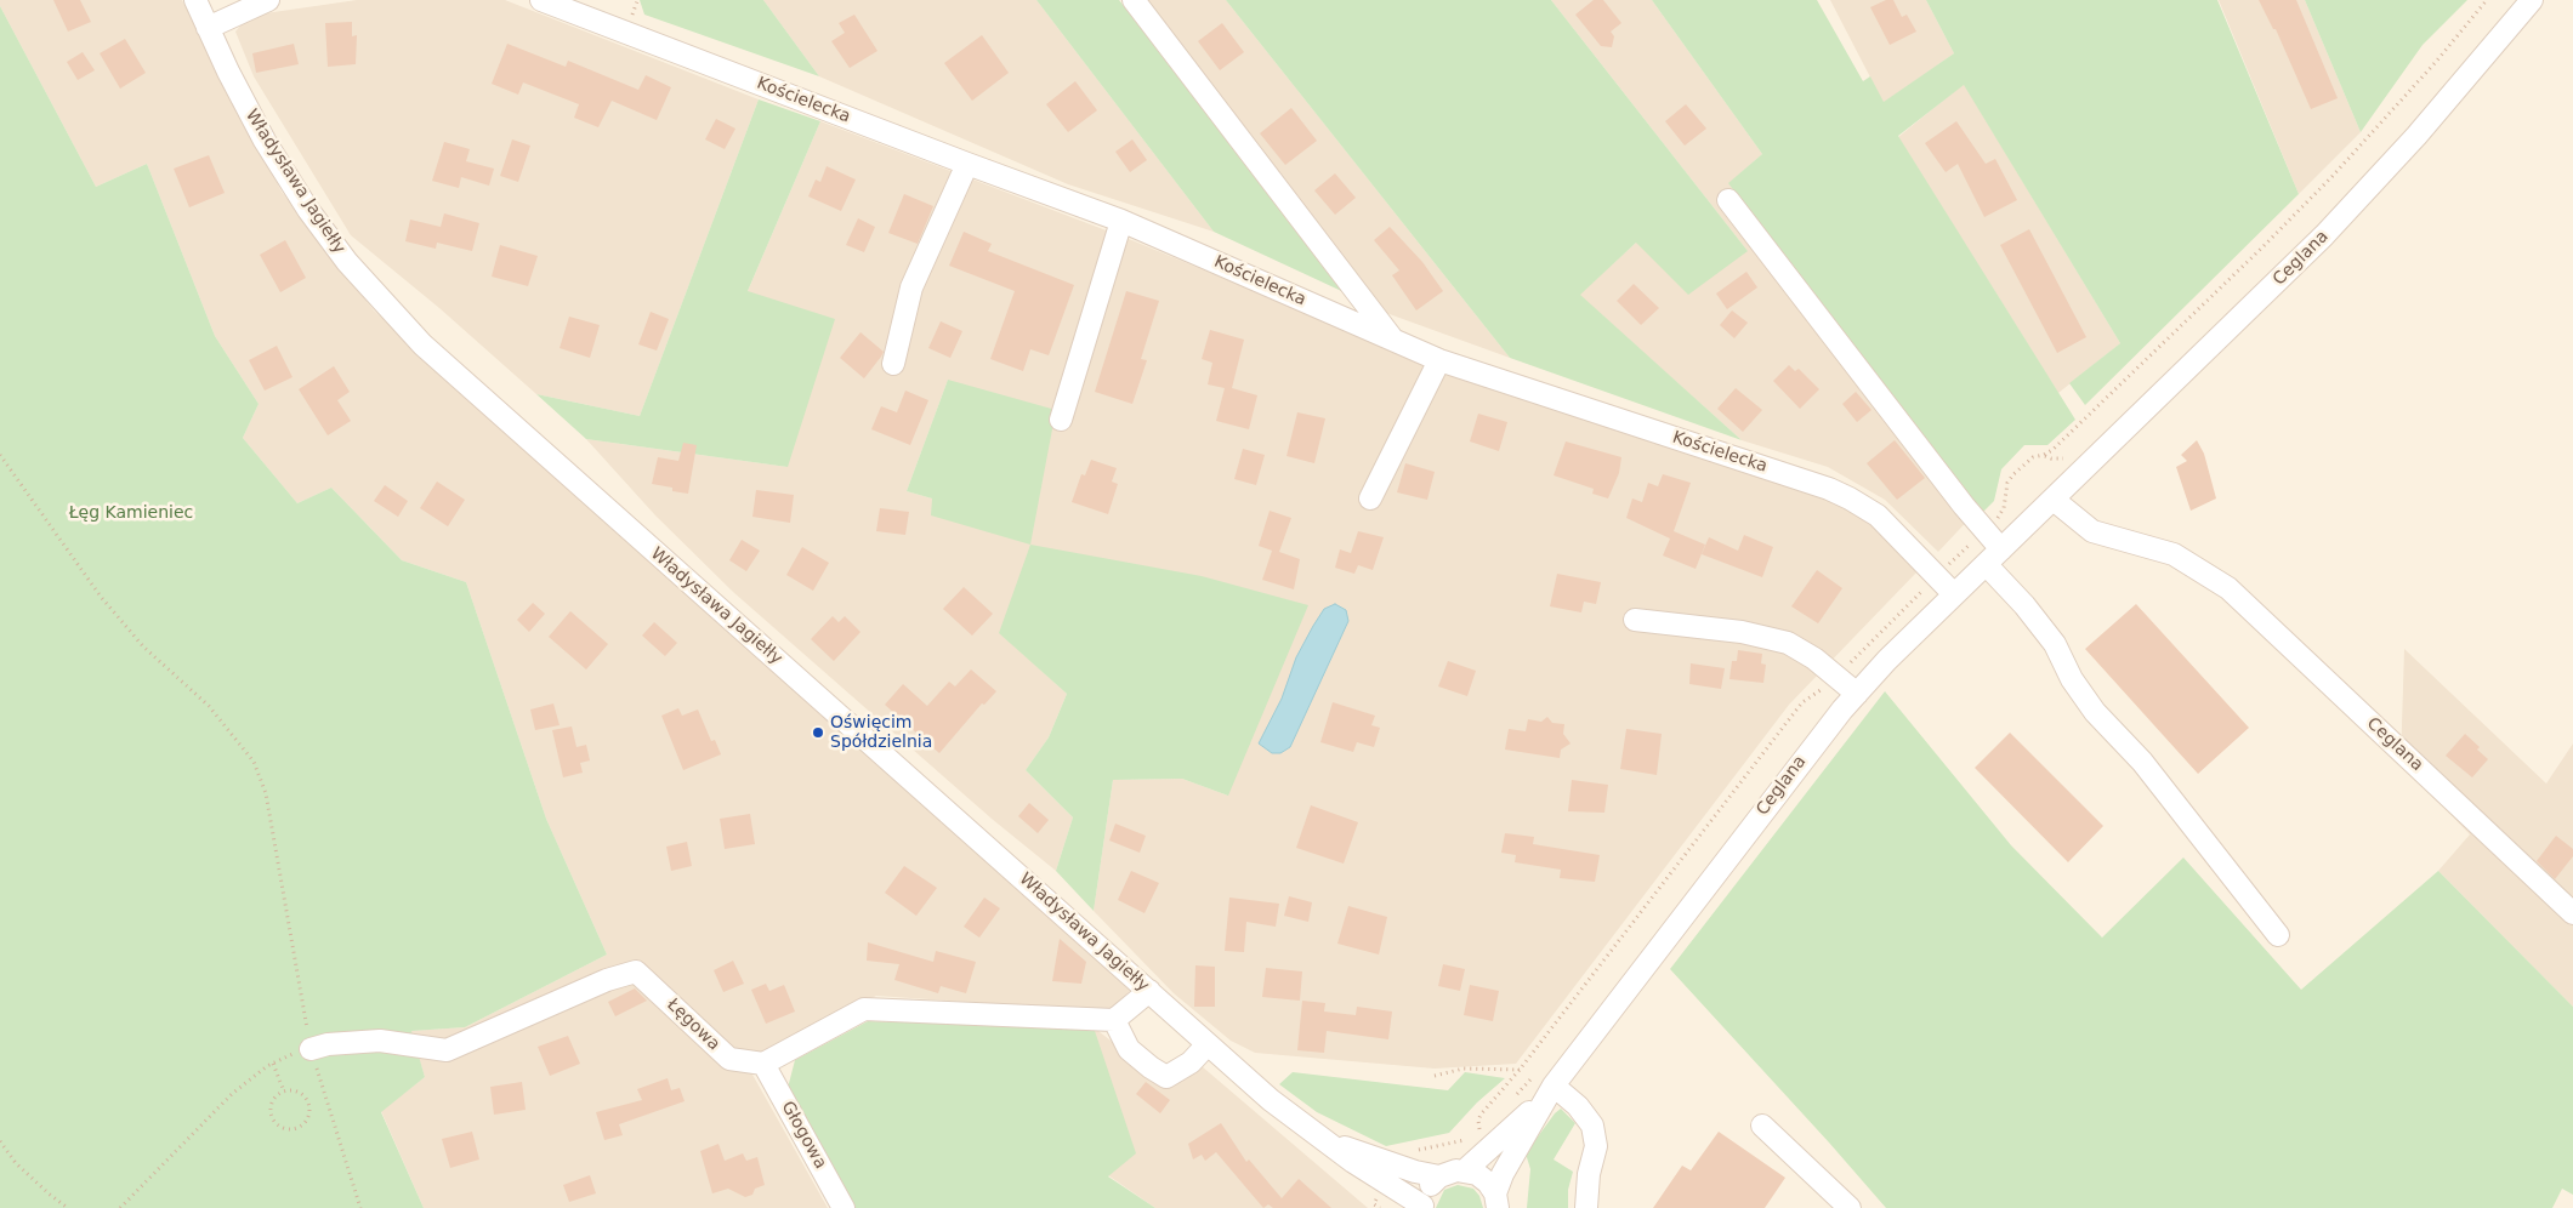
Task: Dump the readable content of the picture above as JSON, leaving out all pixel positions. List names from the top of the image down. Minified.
{"streets":{"street":["Kościelecka","Władysława Jagiełły","Ceglana","Łęgowa","Głogowa"]},"crossings":[["Kościelecka","Ceglana"],["Łęgowa","Głogowa"]],"parks":["Łęg Kamieniec"],"places":["Oświęcim Spółdzielnia"]}
